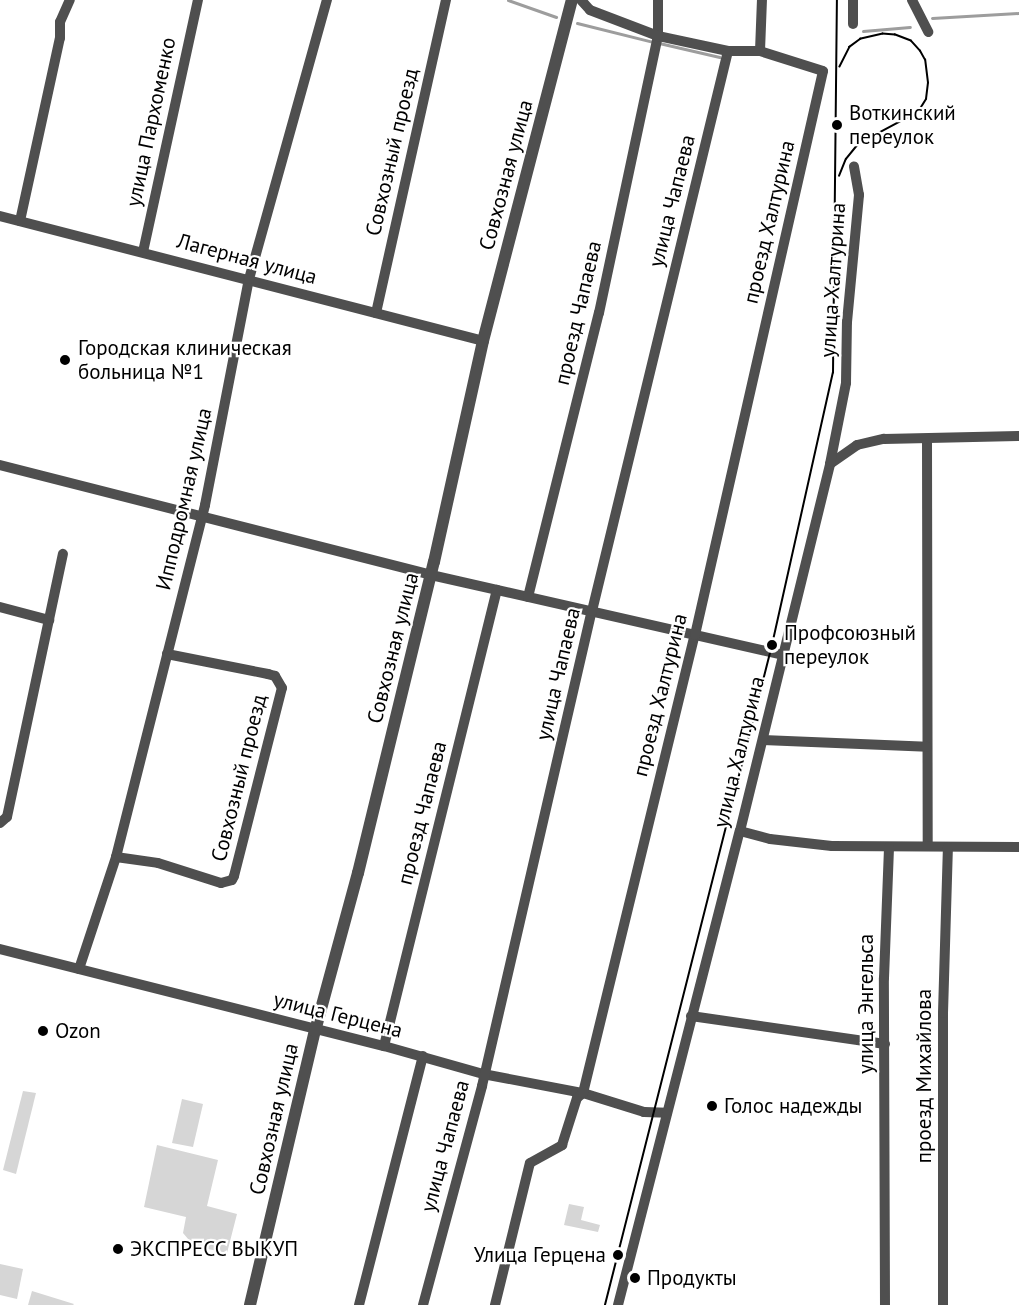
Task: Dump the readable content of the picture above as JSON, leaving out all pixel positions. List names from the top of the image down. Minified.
{"streets":{"street":["улица Пархоменко","Совхозный проезд","Совхозная улица","улица Чапаева","проезд Халтурина","Лагерная улица","улица Халтурина","проезд Чапаева","Ипподромная улица","улица Энгельса","улица Герцена","проезд Михайлова"]},"crossings":[["улица Пархоменко","Лагерная улица"],["Совхозный проезд","Лагерная улица"],["Совхозный проезд","Ипподромная улица"],["Совхозная улица","Лагерная улица"],["Совхозная улица","улица Герцена"],["улица Чапаева","улица Герцена"],["проезд Халтурина","улица Герцена"],["Лагерная улица","Ипподромная улица"],["улица Халтурина","улица Герцена"],["проезд Чапаева","улица Герцена"],["Ипподромная улица","улица Герцена"]],"places":["Воткинский переулок","Городская клиническая больница №1","Профсоюзный переулок","Ozon","Голос надежды","ЭКСПРЕСС ВЫКУП","Улица Герцена","Продукты"]}
